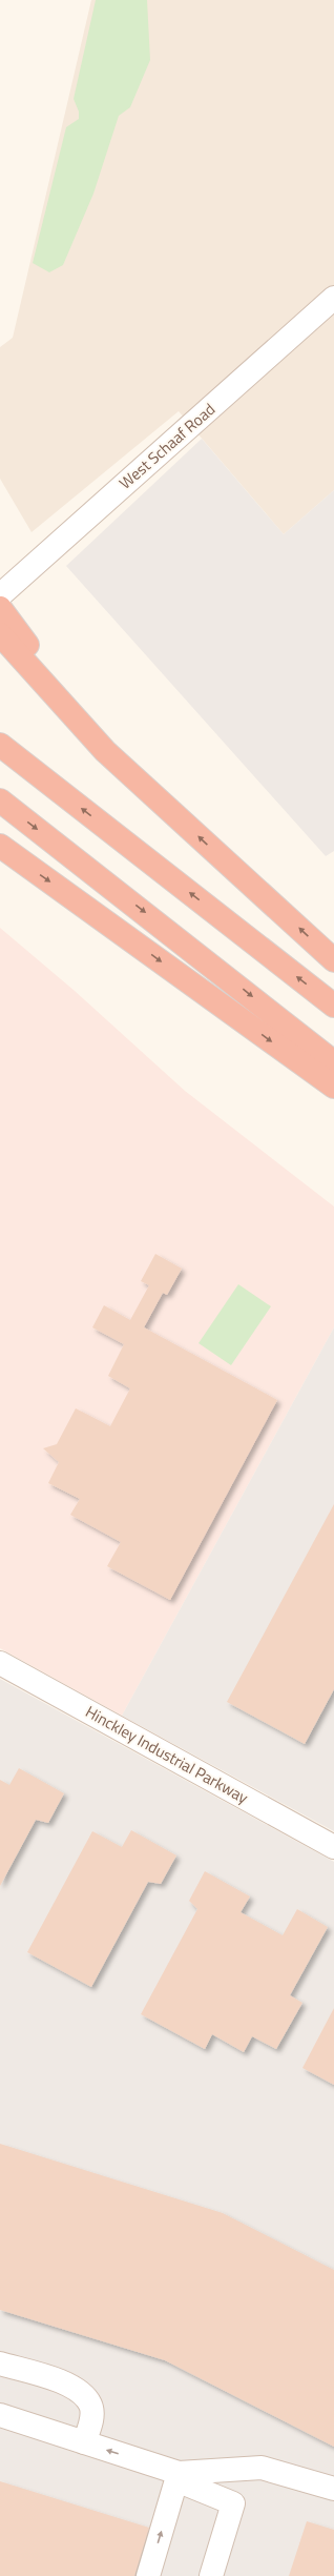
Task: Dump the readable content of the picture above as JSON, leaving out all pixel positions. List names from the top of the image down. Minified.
{"streets":{"street":["West Schaaf Road","Hinckley Industrial Parkway"]}}
